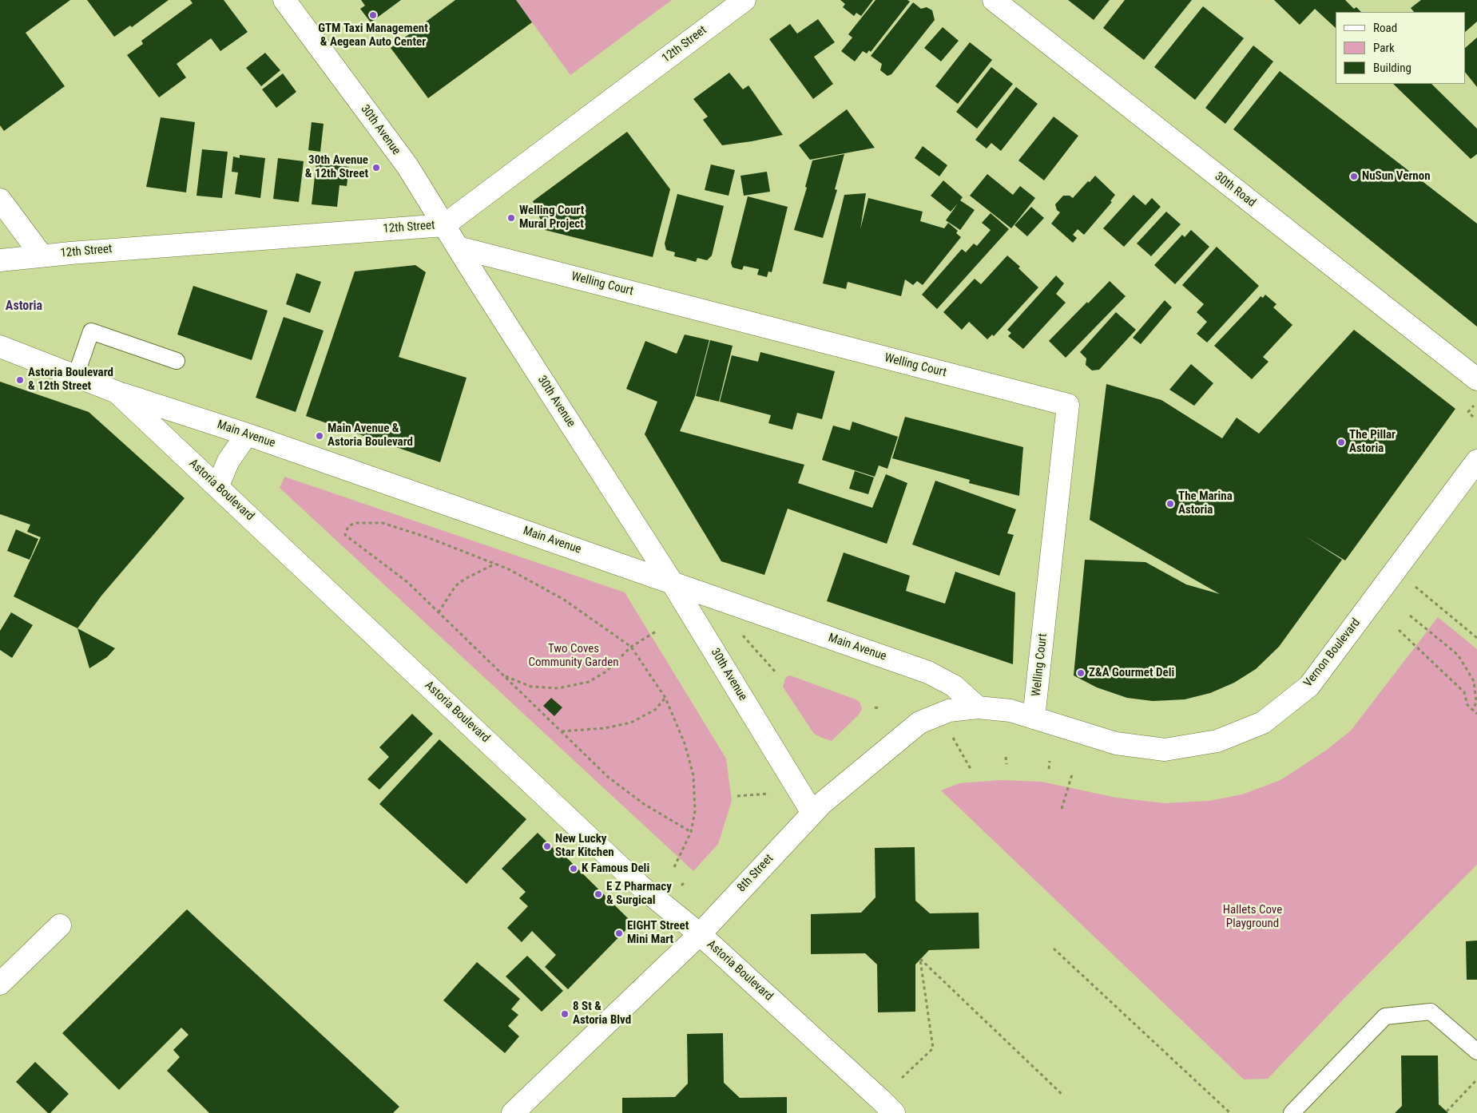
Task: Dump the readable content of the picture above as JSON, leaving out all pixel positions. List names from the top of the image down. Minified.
{"streets":{"street":["12th Street","30th Avenue","30th Road","Welling Court","Main Avenue","Astoria Boulevard","Vernon Boulevard","8th Street"]},"crossings":[["12th Street","30th Avenue"],["30th Avenue","Welling Court"],["30th Avenue","Main Avenue"],["30th Avenue","8th Street"],["Welling Court","Vernon Boulevard"],["Welling Court","8th Street"],["Main Avenue","Astoria Boulevard"],["Main Avenue","8th Street"],["Astoria Boulevard","8th Street"],["Vernon Boulevard","8th Street"]],"districts":["Astoria"],"parks":["Two Coves Community Garden","Hallets Cove Playground"],"places":["GTM Taxi Management & Aegean Auto Center","30th Avenue & 12th Street","NuSun Vernon","Welling Court Mural Project","Astoria Boulevard & 12th Street","Main Avenue & Astoria Boulevard","The Pillar Astoria","The Marina Astoria","Z&A Gourmet Deli","New Lucky Star Kitchen","K Famous Deli","E Z Pharmacy & Surgical","EIGHT Street Mini Mart","8 St & Astoria Blvd"],"legend":["Road","Park","Building"]}
